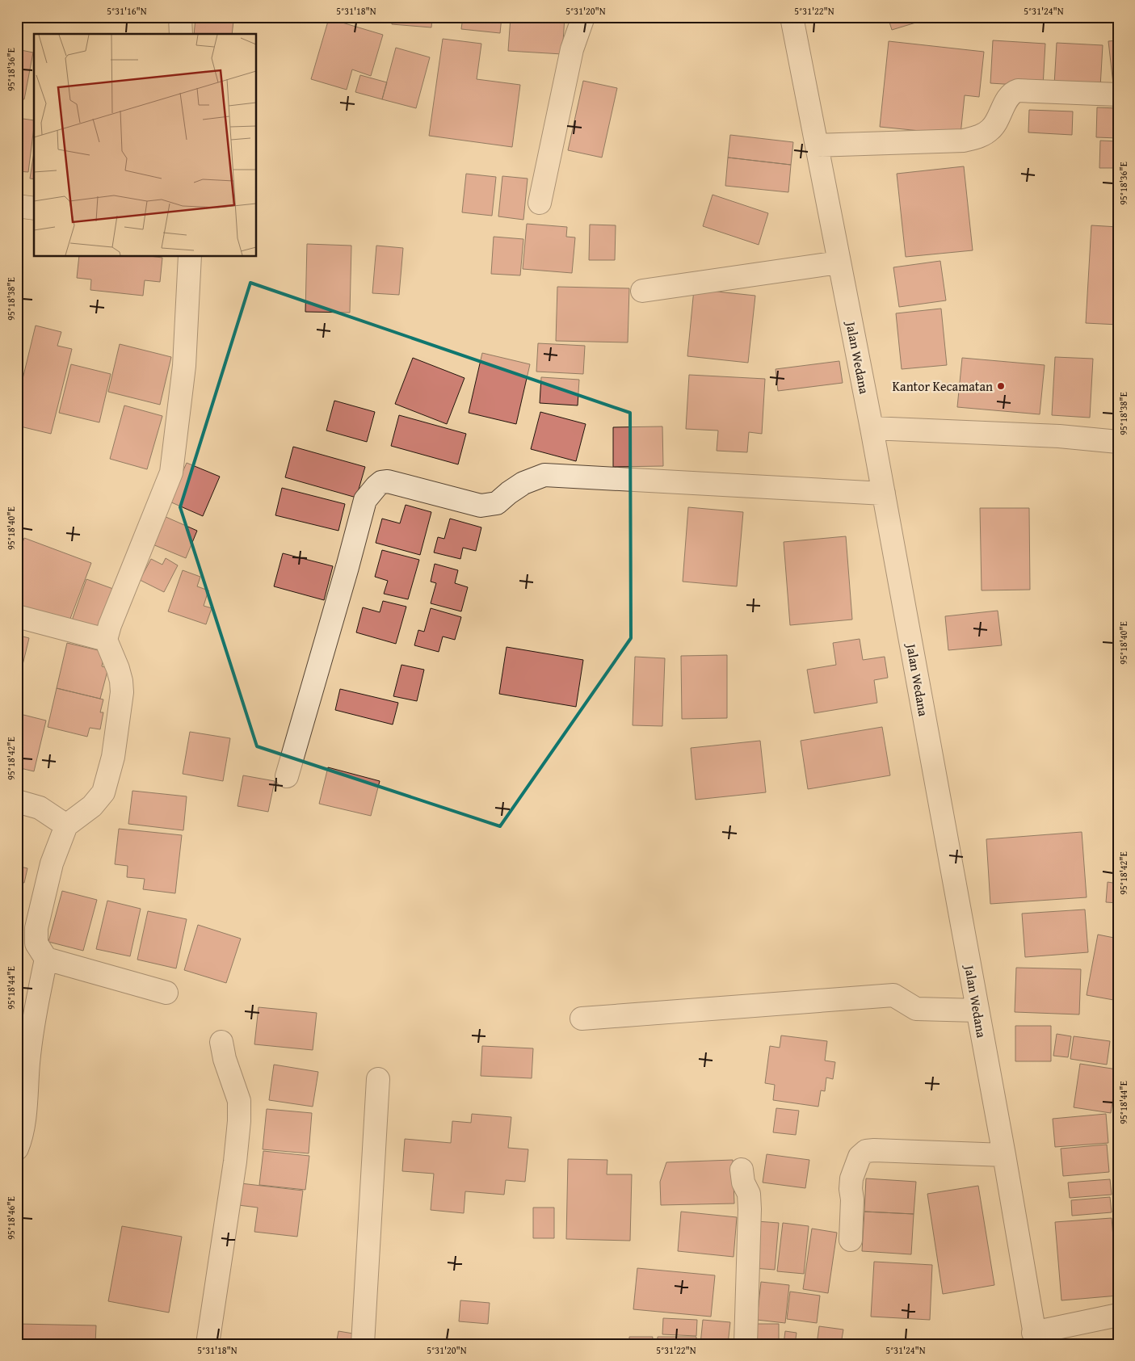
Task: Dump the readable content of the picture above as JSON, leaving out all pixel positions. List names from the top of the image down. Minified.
{"streets":{"street":["Jalan Wedana"]},"places":["Kantor Kecamatan"],"coordinates":["5°31'16\"N","5°31'18\"N","5°31'20\"N","5°31'22\"N","5°31'24\"N","95°18'36\"E","95°18'38\"E","95°18'40\"E","95°18'42\"E","95°18'44\"E","95°18'46\"E"]}
